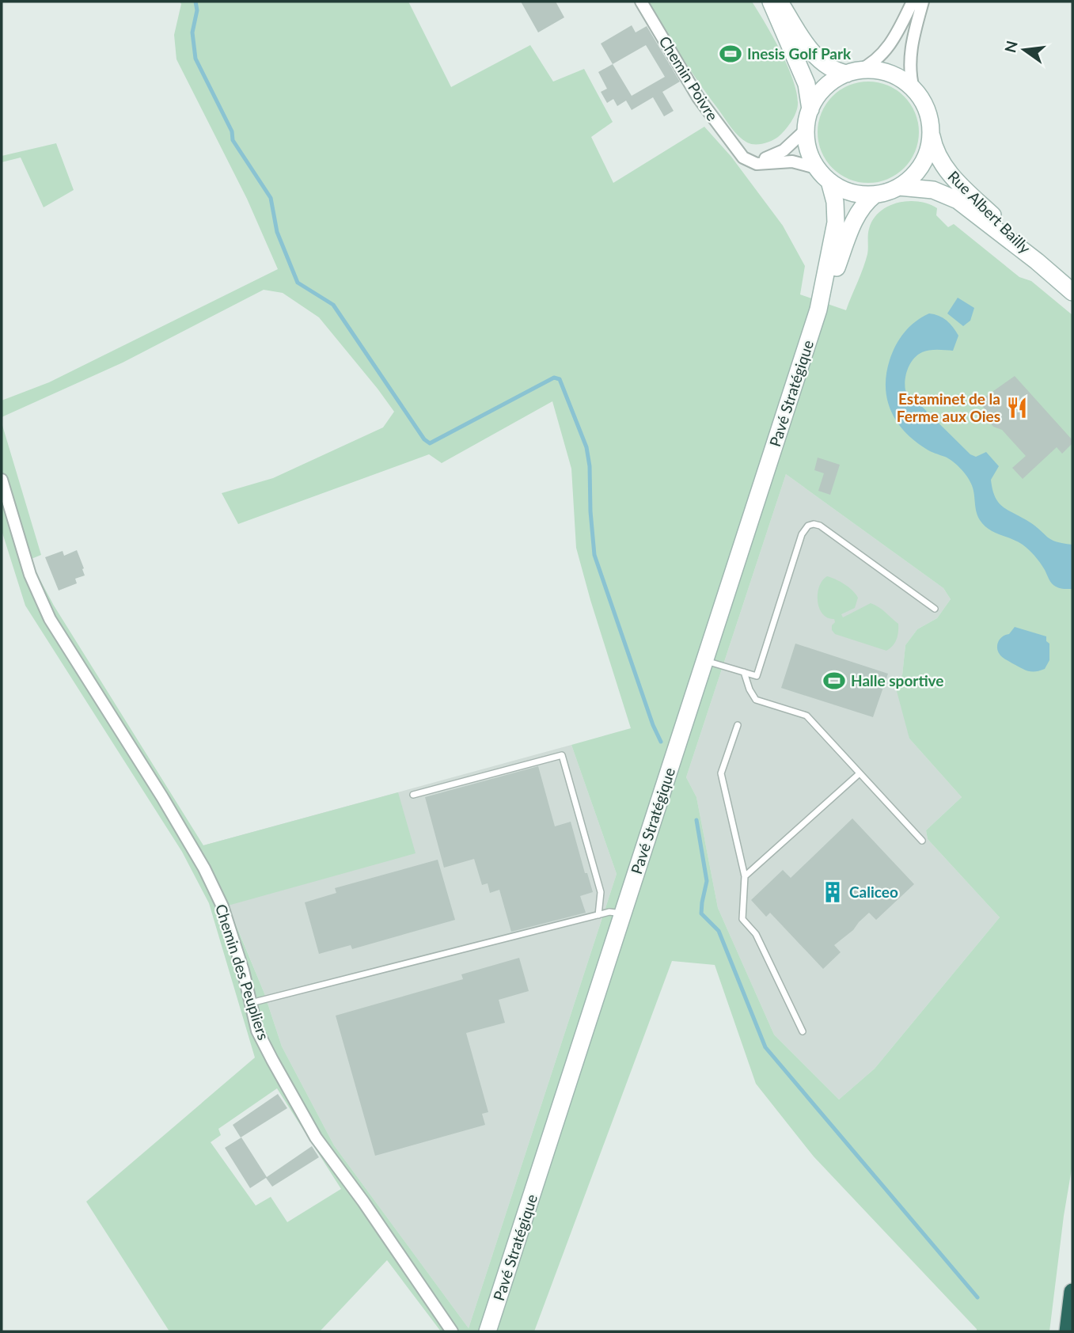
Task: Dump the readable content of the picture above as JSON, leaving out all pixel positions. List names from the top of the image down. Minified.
{"streets":{"main road":["Rue Albert Bailly","Pavé Stratégique"],"street":["Chemin Poivre","Chemin des Peupliers"]},"crossings":[["Rue Albert Bailly","Pavé Stratégique"]],"places":{"sports":["Inesis Golf Park","Halle sportive"],"restaurant":["Estaminet de la Ferme aux Oies"],"building":["Caliceo"]},"north":"left"}
